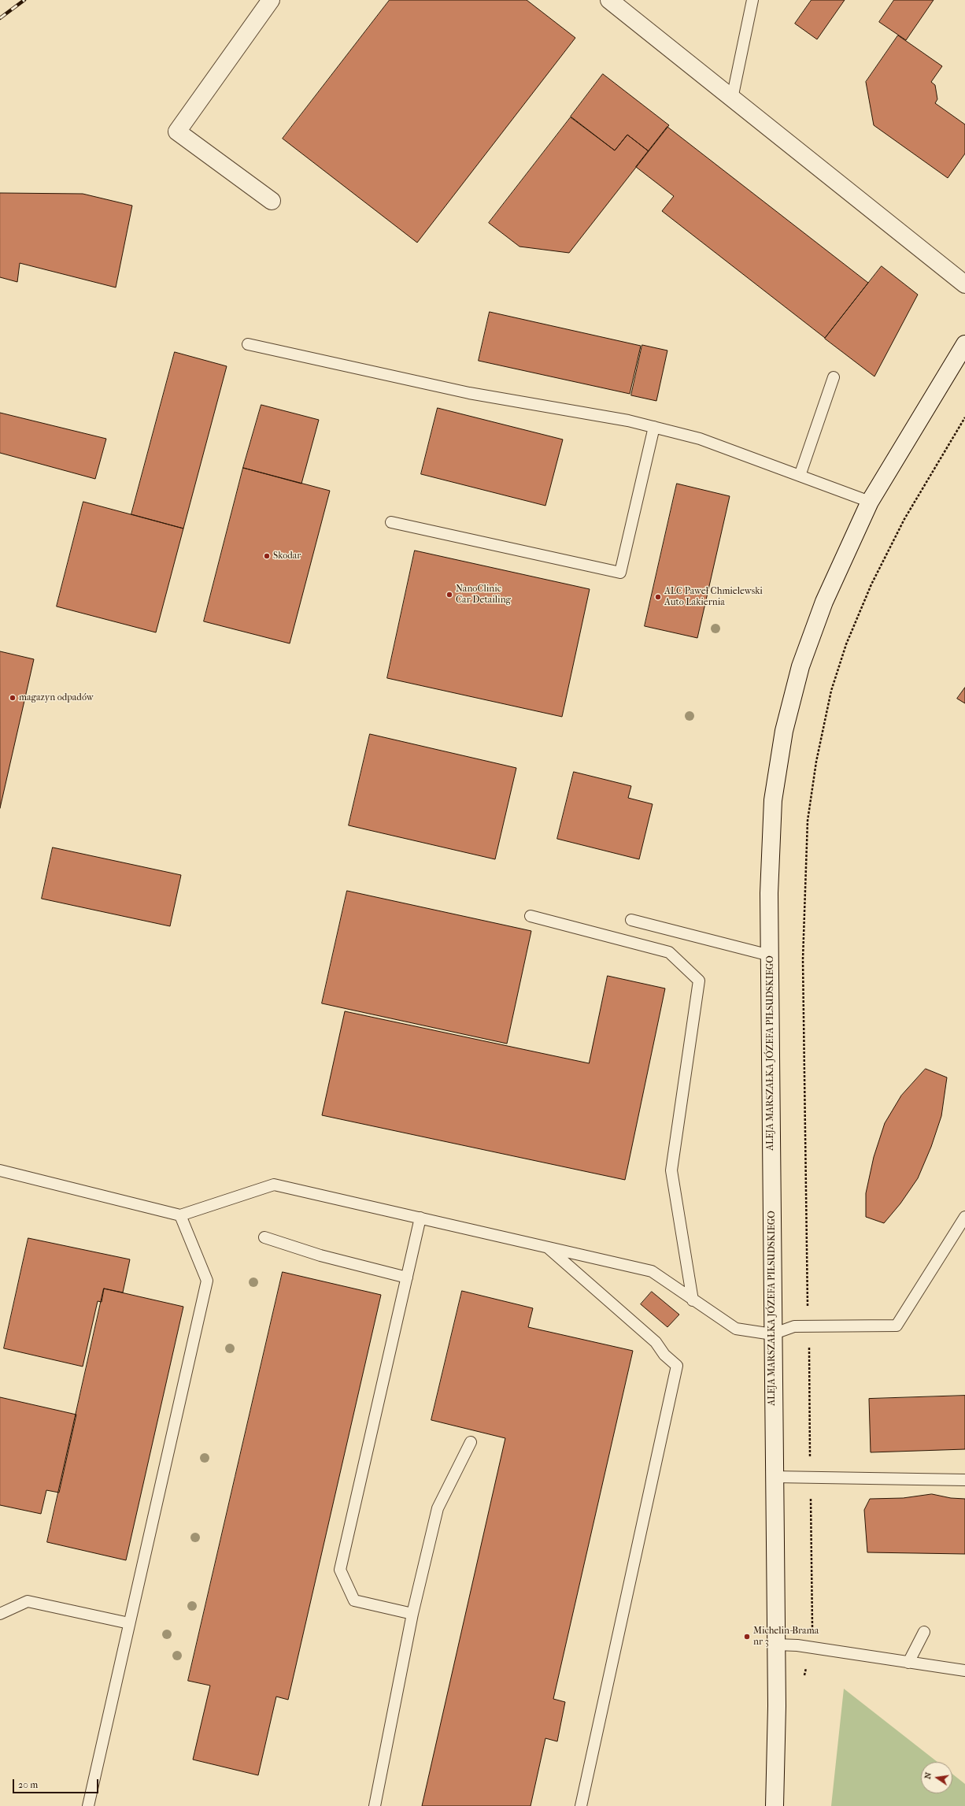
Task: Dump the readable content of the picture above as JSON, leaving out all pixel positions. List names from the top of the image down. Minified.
{"streets":{"street":["ALEJA MARSZAŁKA JÓZEFA PIŁSUDSKIEGO"]},"places":["Skodar","NanoClinic Car Detailing","ALC Paweł Chmielewski Auto Lakiernia","magazyn odpadów","Michelin-Brama nr 3"],"scale_bar":"20 m","north":"left"}
